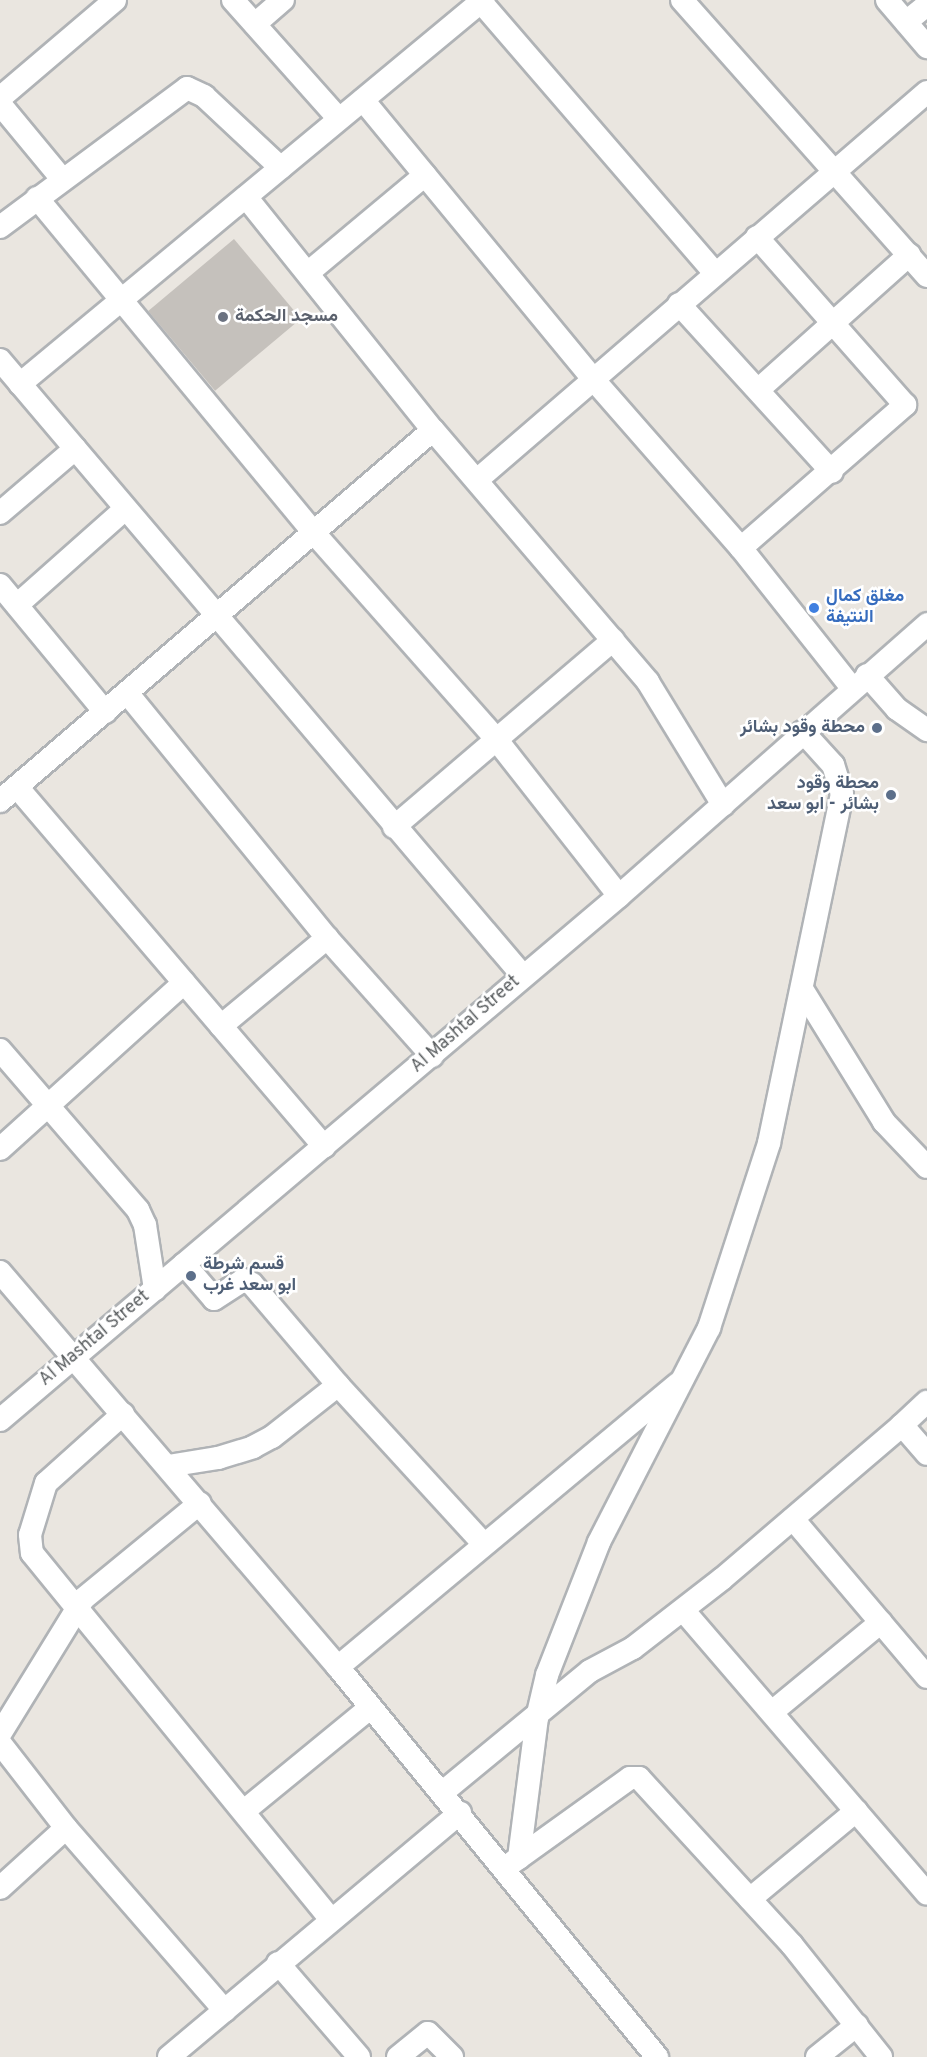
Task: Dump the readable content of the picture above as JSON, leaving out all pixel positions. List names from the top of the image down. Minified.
{"streets":{"street":["Al Mashtal Street"]},"places":["مسجد الحكمة","مغلق كمال النتيفة","محطة وقود بشائر","محطة وقود بشائر - ابو سعد","قسم شرطة ابو سعد غرب"]}
